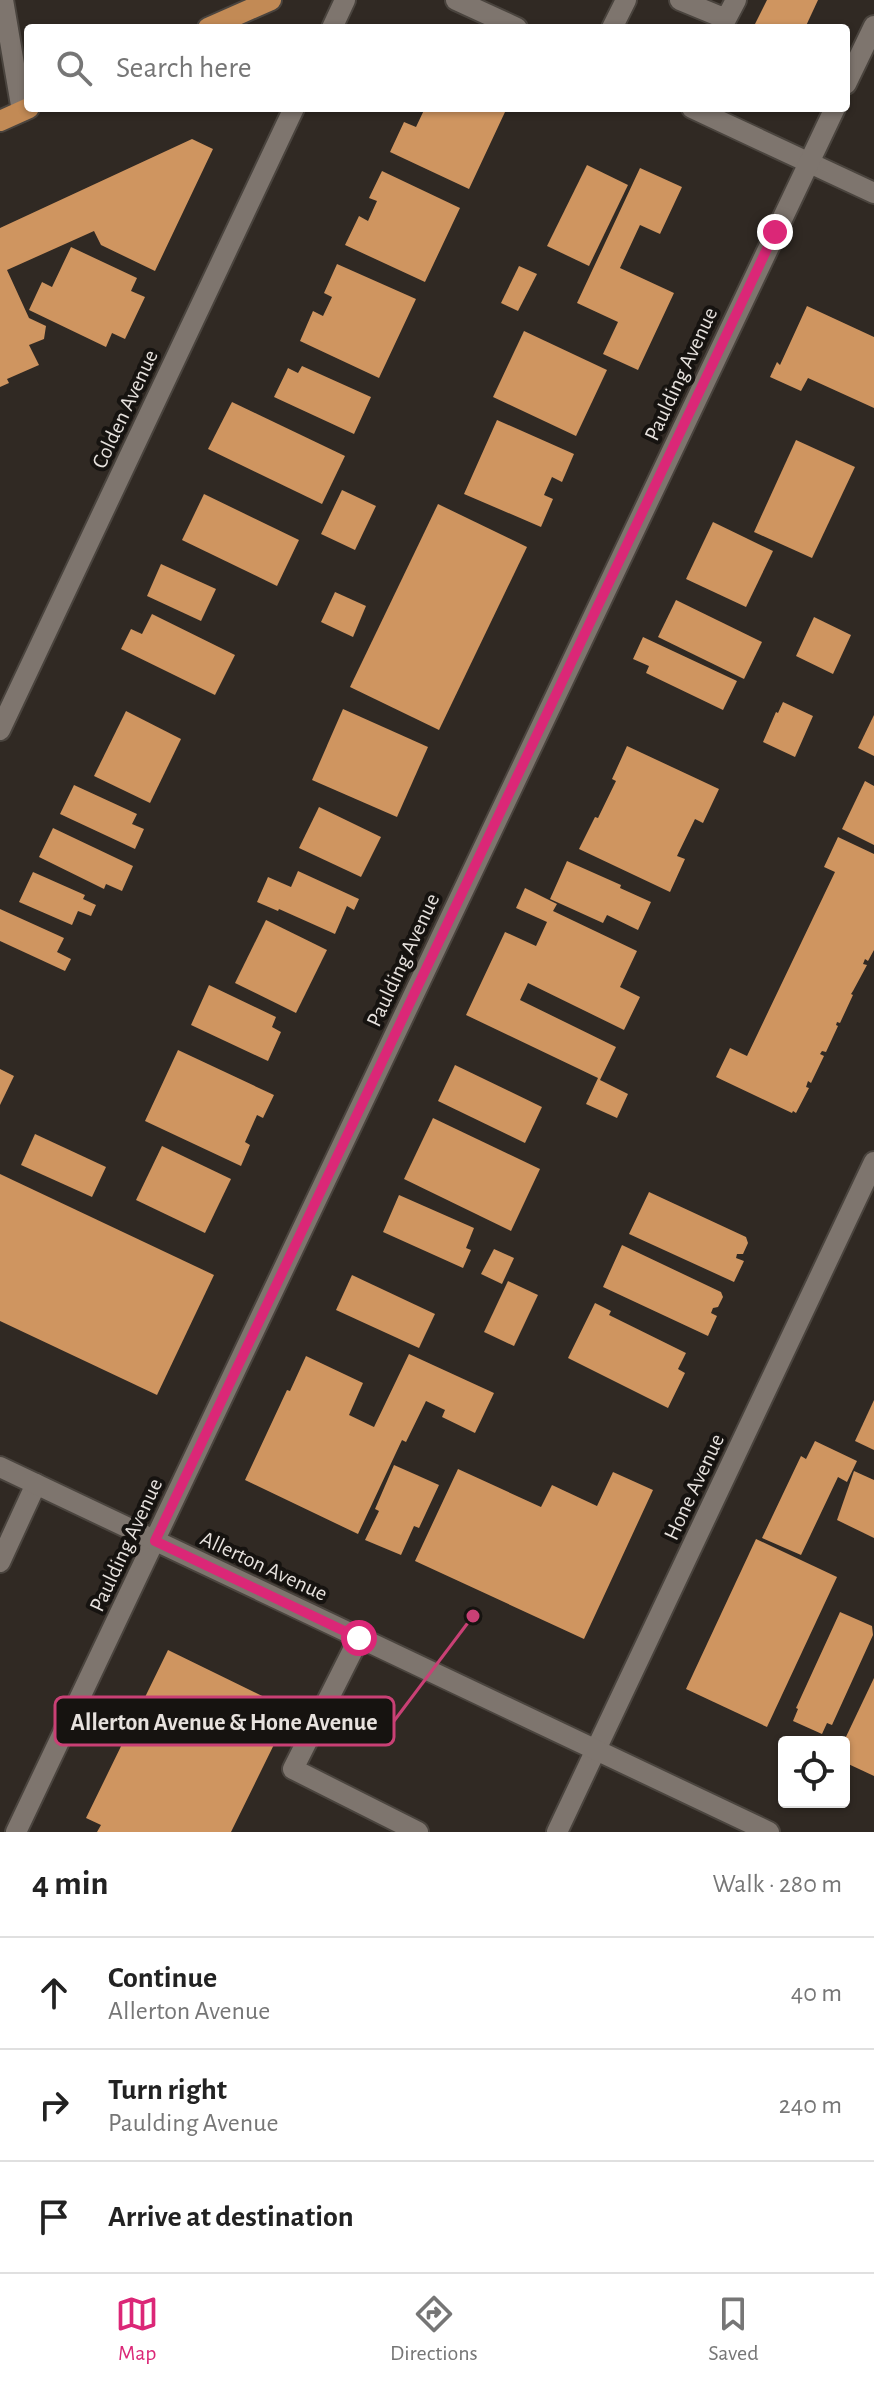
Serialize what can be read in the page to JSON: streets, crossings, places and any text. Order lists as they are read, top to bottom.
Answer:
{
  "streets": {
    "street": [
      "Paulding Avenue",
      "Colden Avenue",
      "Hone Avenue",
      "Allerton Avenue"
    ]
  },
  "crossings": [
    ["Paulding Avenue", "Allerton Avenue"],
    ["Hone Avenue", "Allerton Avenue"]
  ],
  "places": ["Allerton Avenue & Hone Avenue"],
  "page": {
    "search": "Search here",
    "heading": ["4 min", "Walk · 280 m"],
    "list": [
      ["Continue", "Allerton Avenue", "40 m"],
      ["Turn right", "Paulding Avenue", "240 m"],
      "Arrive at destination"
    ],
    "nav": ["Map", "Directions", "Saved"]
  }
}
